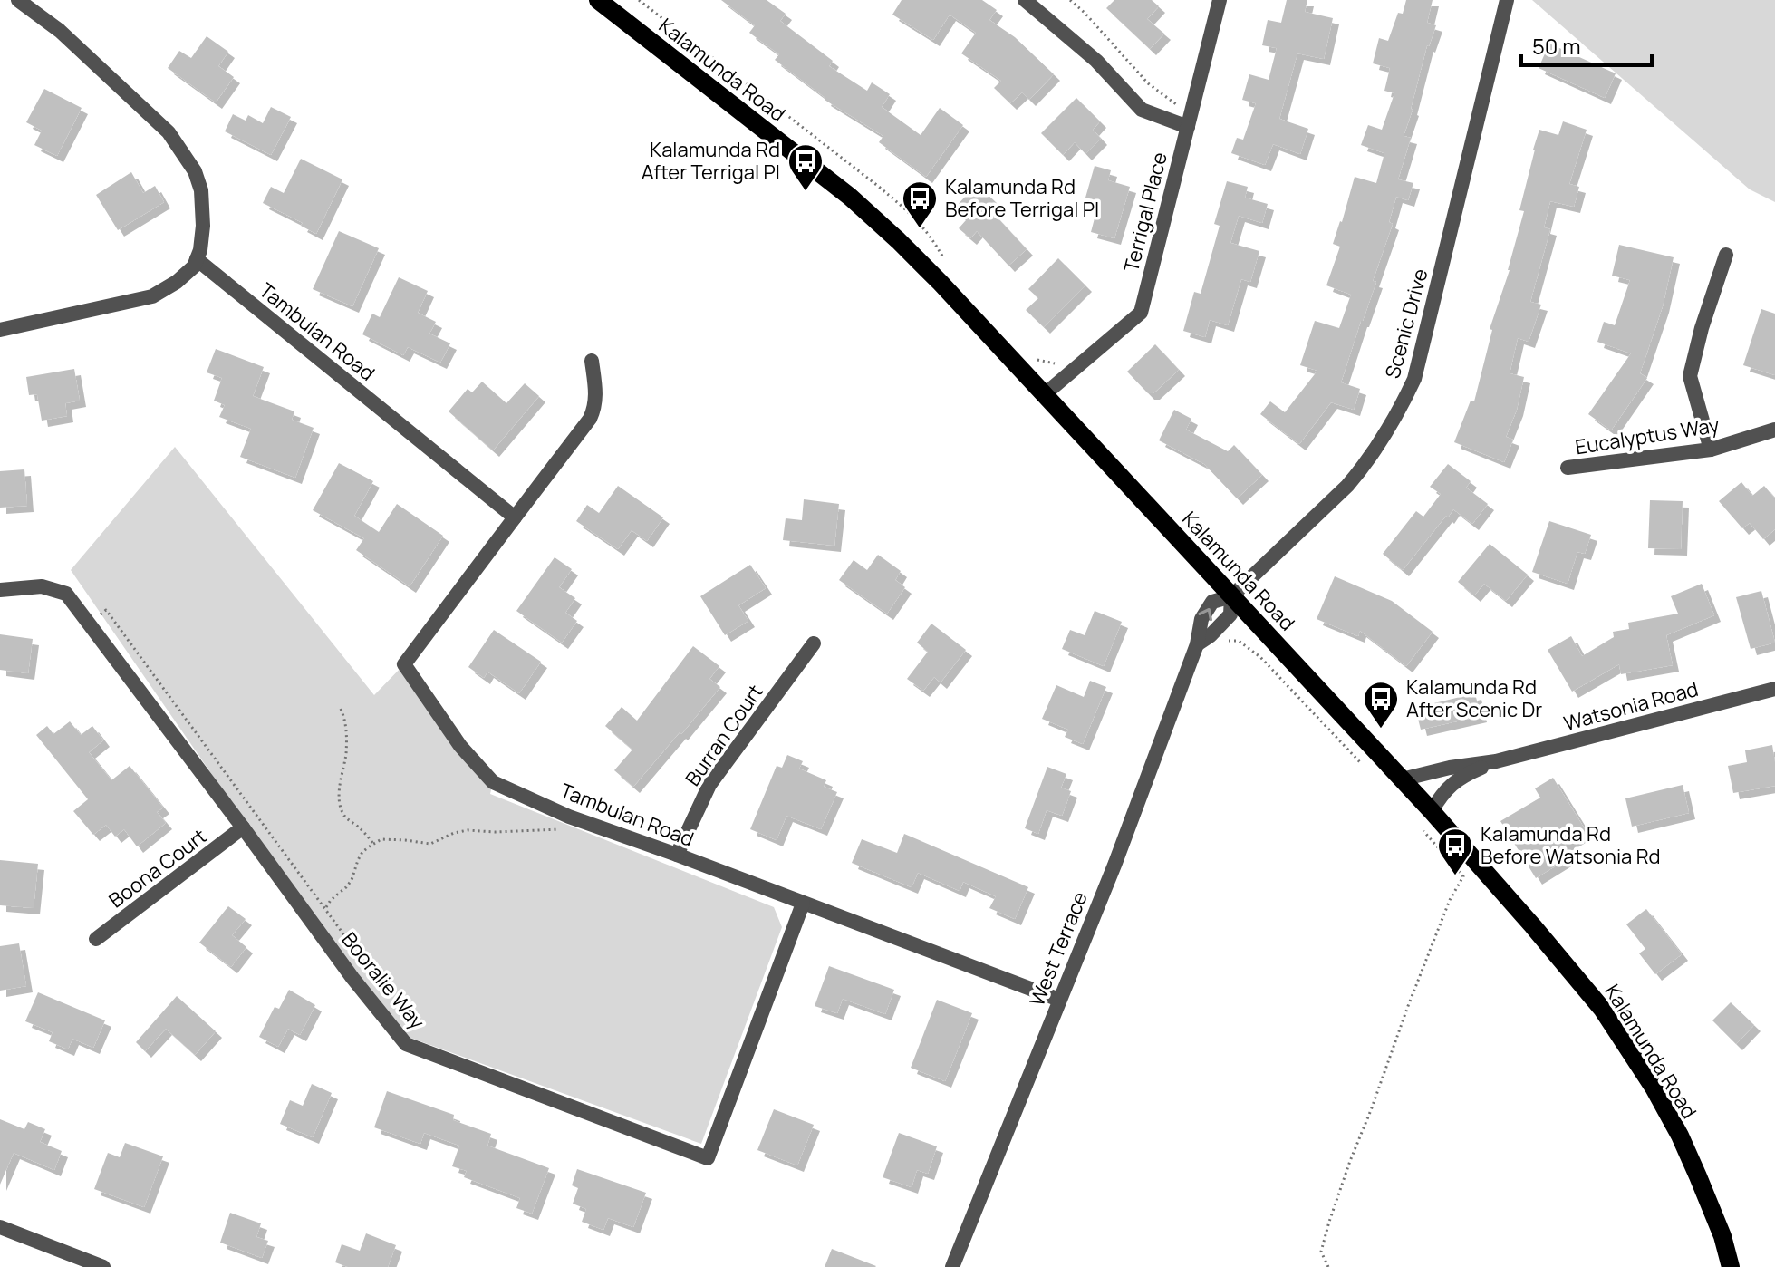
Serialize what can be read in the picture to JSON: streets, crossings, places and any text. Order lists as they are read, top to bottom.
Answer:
{
  "streets": {
    "main road": ["Kalamunda Road"],
    "street": [
      "Terrigal Place",
      "Scenic Drive",
      "Tambulan Road",
      "Eucalyptus Way",
      "Watsonia Road",
      "Burran Court",
      "Boona Court",
      "West Terrace",
      "Booralie Way"
    ]
  },
  "crossings": [
    ["Kalamunda Road", "Terrigal Place"],
    ["Kalamunda Road", "Scenic Drive"],
    ["Kalamunda Road", "Watsonia Road"],
    ["Kalamunda Road", "West Terrace"],
    ["Scenic Drive", "West Terrace"],
    ["Tambulan Road", "Burran Court"],
    ["Tambulan Road", "West Terrace"],
    ["Tambulan Road", "Booralie Way"],
    ["Boona Court", "Booralie Way"]
  ],
  "places": {
    "bus stop": [
      "Kalamunda Rd After Terrigal Pl",
      "Kalamunda Rd Before Terrigal Pl",
      "Kalamunda Rd After Scenic Dr",
      "Kalamunda Rd Before Watsonia Rd"
    ]
  },
  "scale_bar": "50 m"
}
